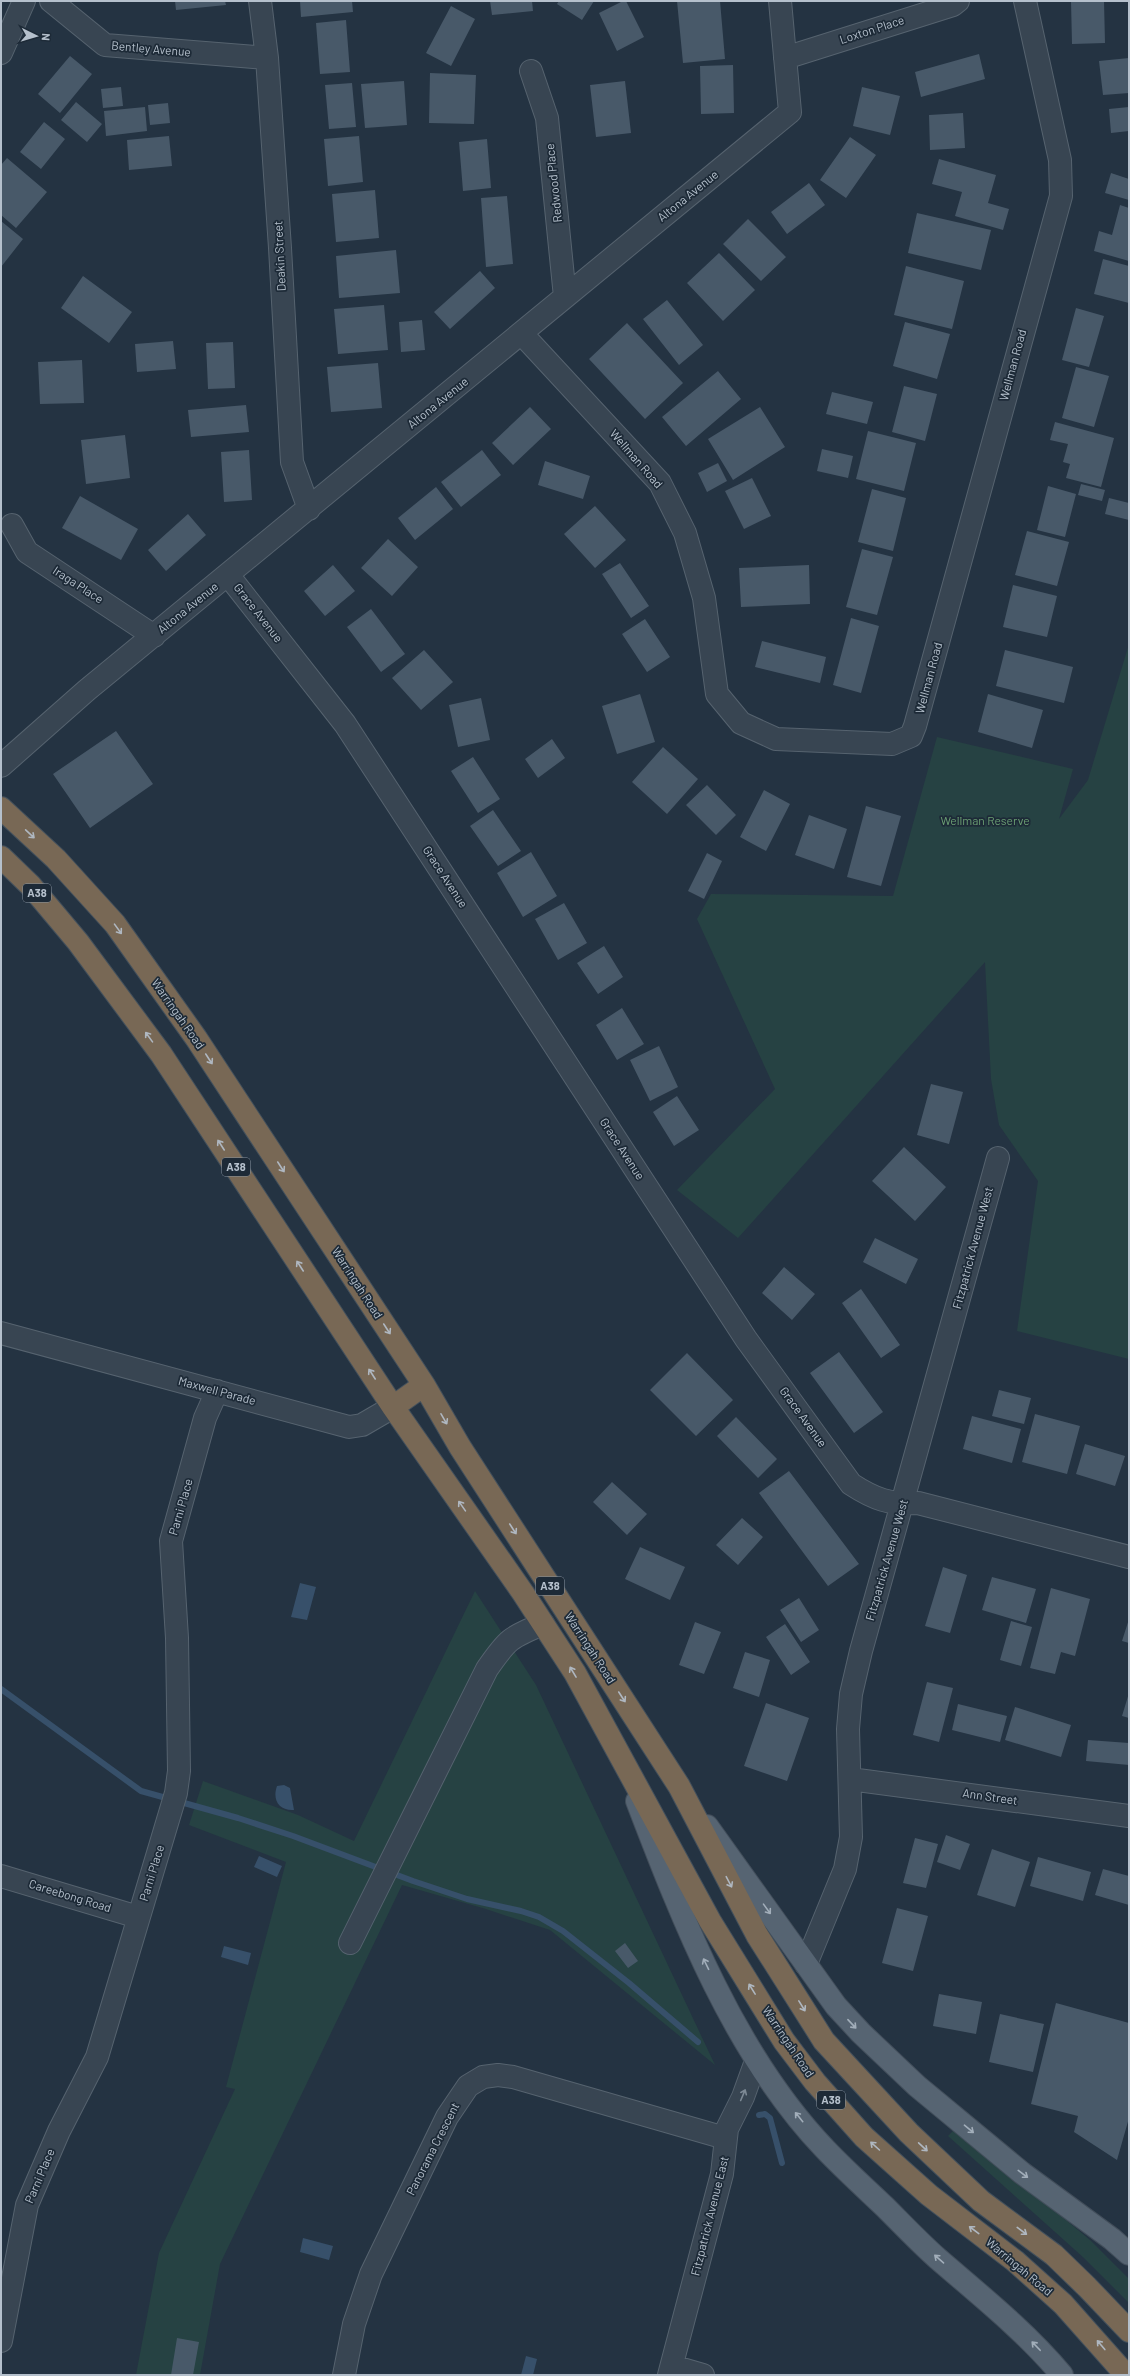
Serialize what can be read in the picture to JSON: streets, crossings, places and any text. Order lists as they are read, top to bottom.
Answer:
{
  "streets": {
    "highway": ["A38", "Warringah Road", "Maxwell Parade"],
    "street": [
      "Loxton Place",
      "Bentley Avenue",
      "Redwood Place",
      "Altona Avenue",
      "Deakin Street",
      "Wellman Road",
      "Iraga Place",
      "Grace Avenue",
      "Fitzpatrick Avenue West",
      "Parni Place",
      "Ann Street",
      "Careebong Road",
      "Panorama Crescent",
      "Fitzpatrick Avenue East"
    ]
  },
  "crossings": [
    ["Loxton Place", "Altona Avenue"],
    ["Bentley Avenue", "Deakin Street"],
    ["Redwood Place", "Altona Avenue"],
    ["Altona Avenue", "Deakin Street"],
    ["Altona Avenue", "Wellman Road"],
    ["Altona Avenue", "Iraga Place"],
    ["Altona Avenue", "Grace Avenue"],
    ["Grace Avenue", "Fitzpatrick Avenue West"],
    ["Warringah Road", "Fitzpatrick Avenue West"],
    ["Warringah Road", "Maxwell Parade"],
    ["Warringah Road", "Fitzpatrick Avenue East"],
    ["Fitzpatrick Avenue West", "Ann Street"],
    ["Maxwell Parade", "Parni Place"],
    ["Parni Place", "Careebong Road"],
    ["Panorama Crescent", "Fitzpatrick Avenue East"]
  ],
  "parks": ["Wellman Reserve"],
  "north": "right"
}
